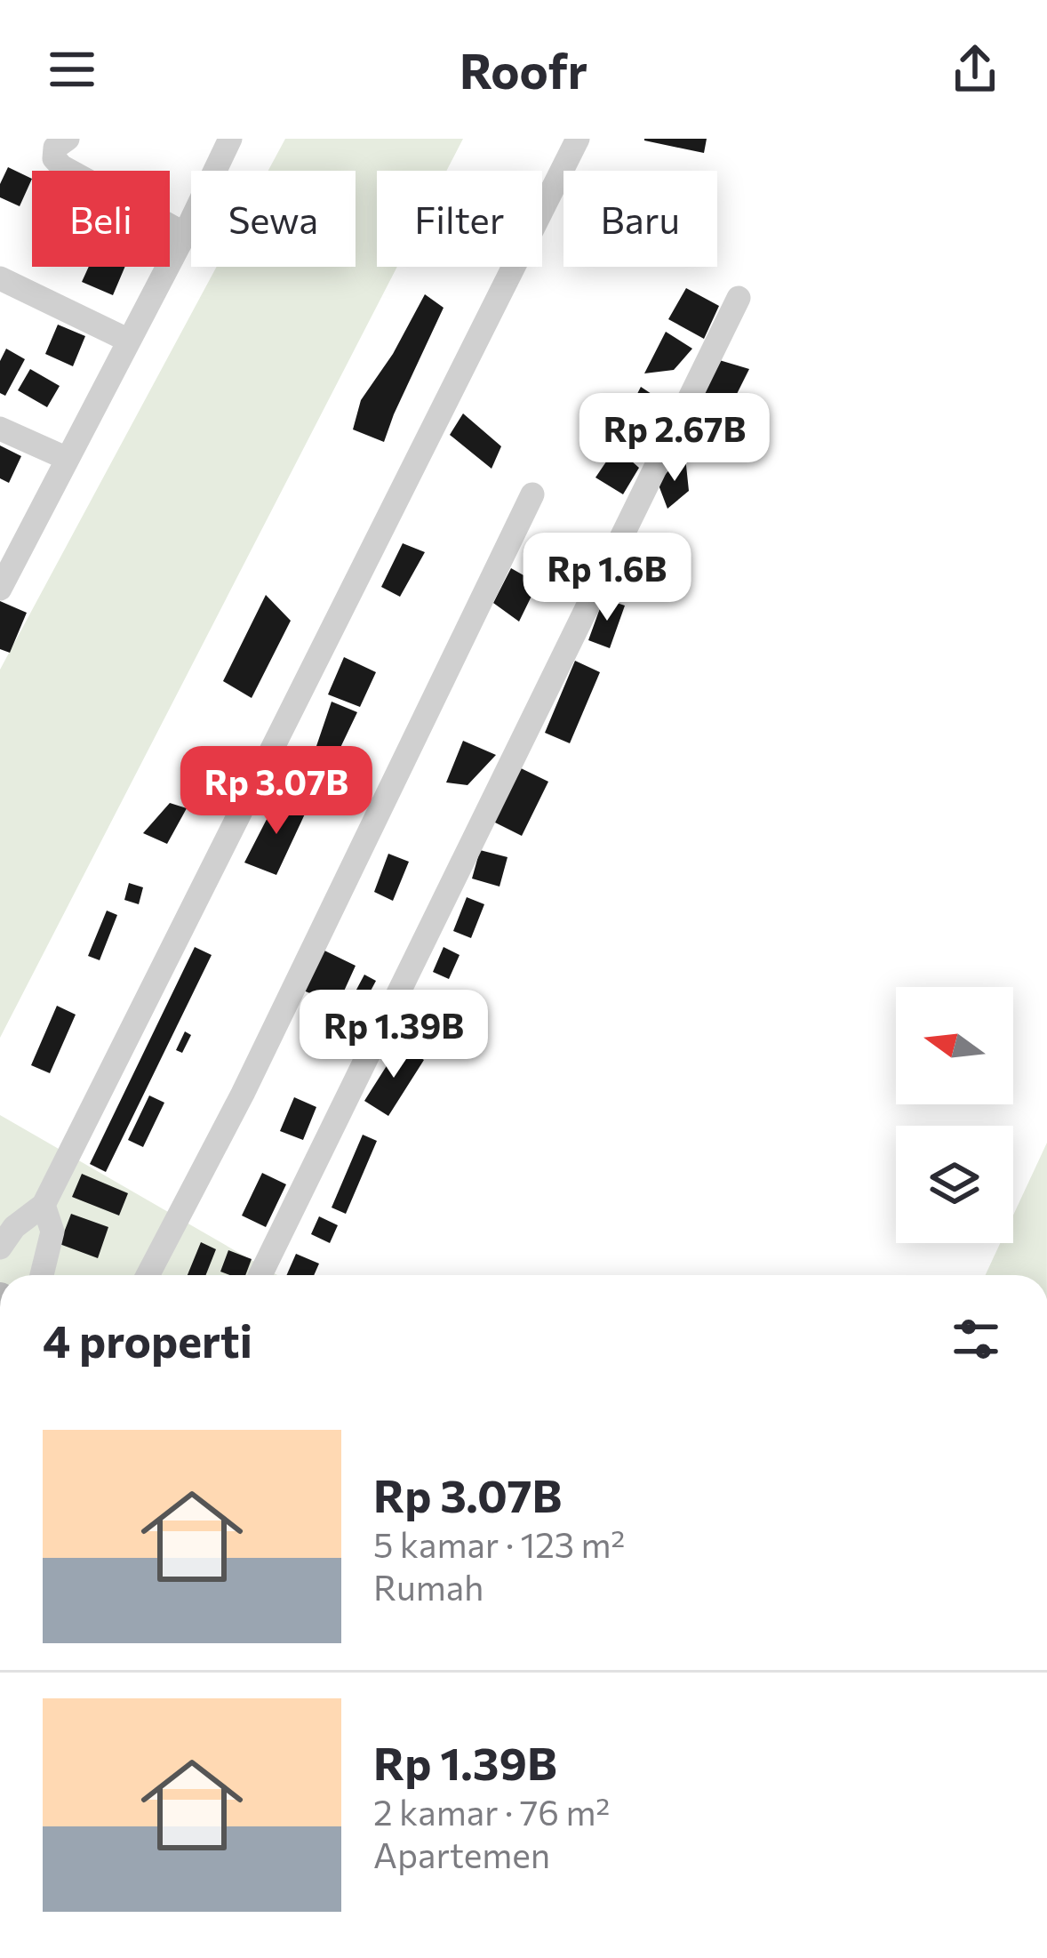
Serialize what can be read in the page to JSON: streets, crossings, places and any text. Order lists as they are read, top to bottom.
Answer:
{
  "north": "left",
  "page": {
    "header": "Roofr",
    "chip": [
      "Beli",
      "Sewa",
      "Filter",
      "Baru"
    ],
    "price": [
      "Rp 2.67B",
      "Rp 1.6B",
      "Rp 3.07B",
      "Rp 1.39B"
    ],
    "heading": "4 properti",
    "list": [
      {
        "name": "Rp 3.07B",
        "note": "5 kamar · 123 m² · Rumah"
      },
      {
        "name": "Rp 1.39B",
        "note": "2 kamar · 76 m² · Apartemen"
      }
    ]
  }
}
